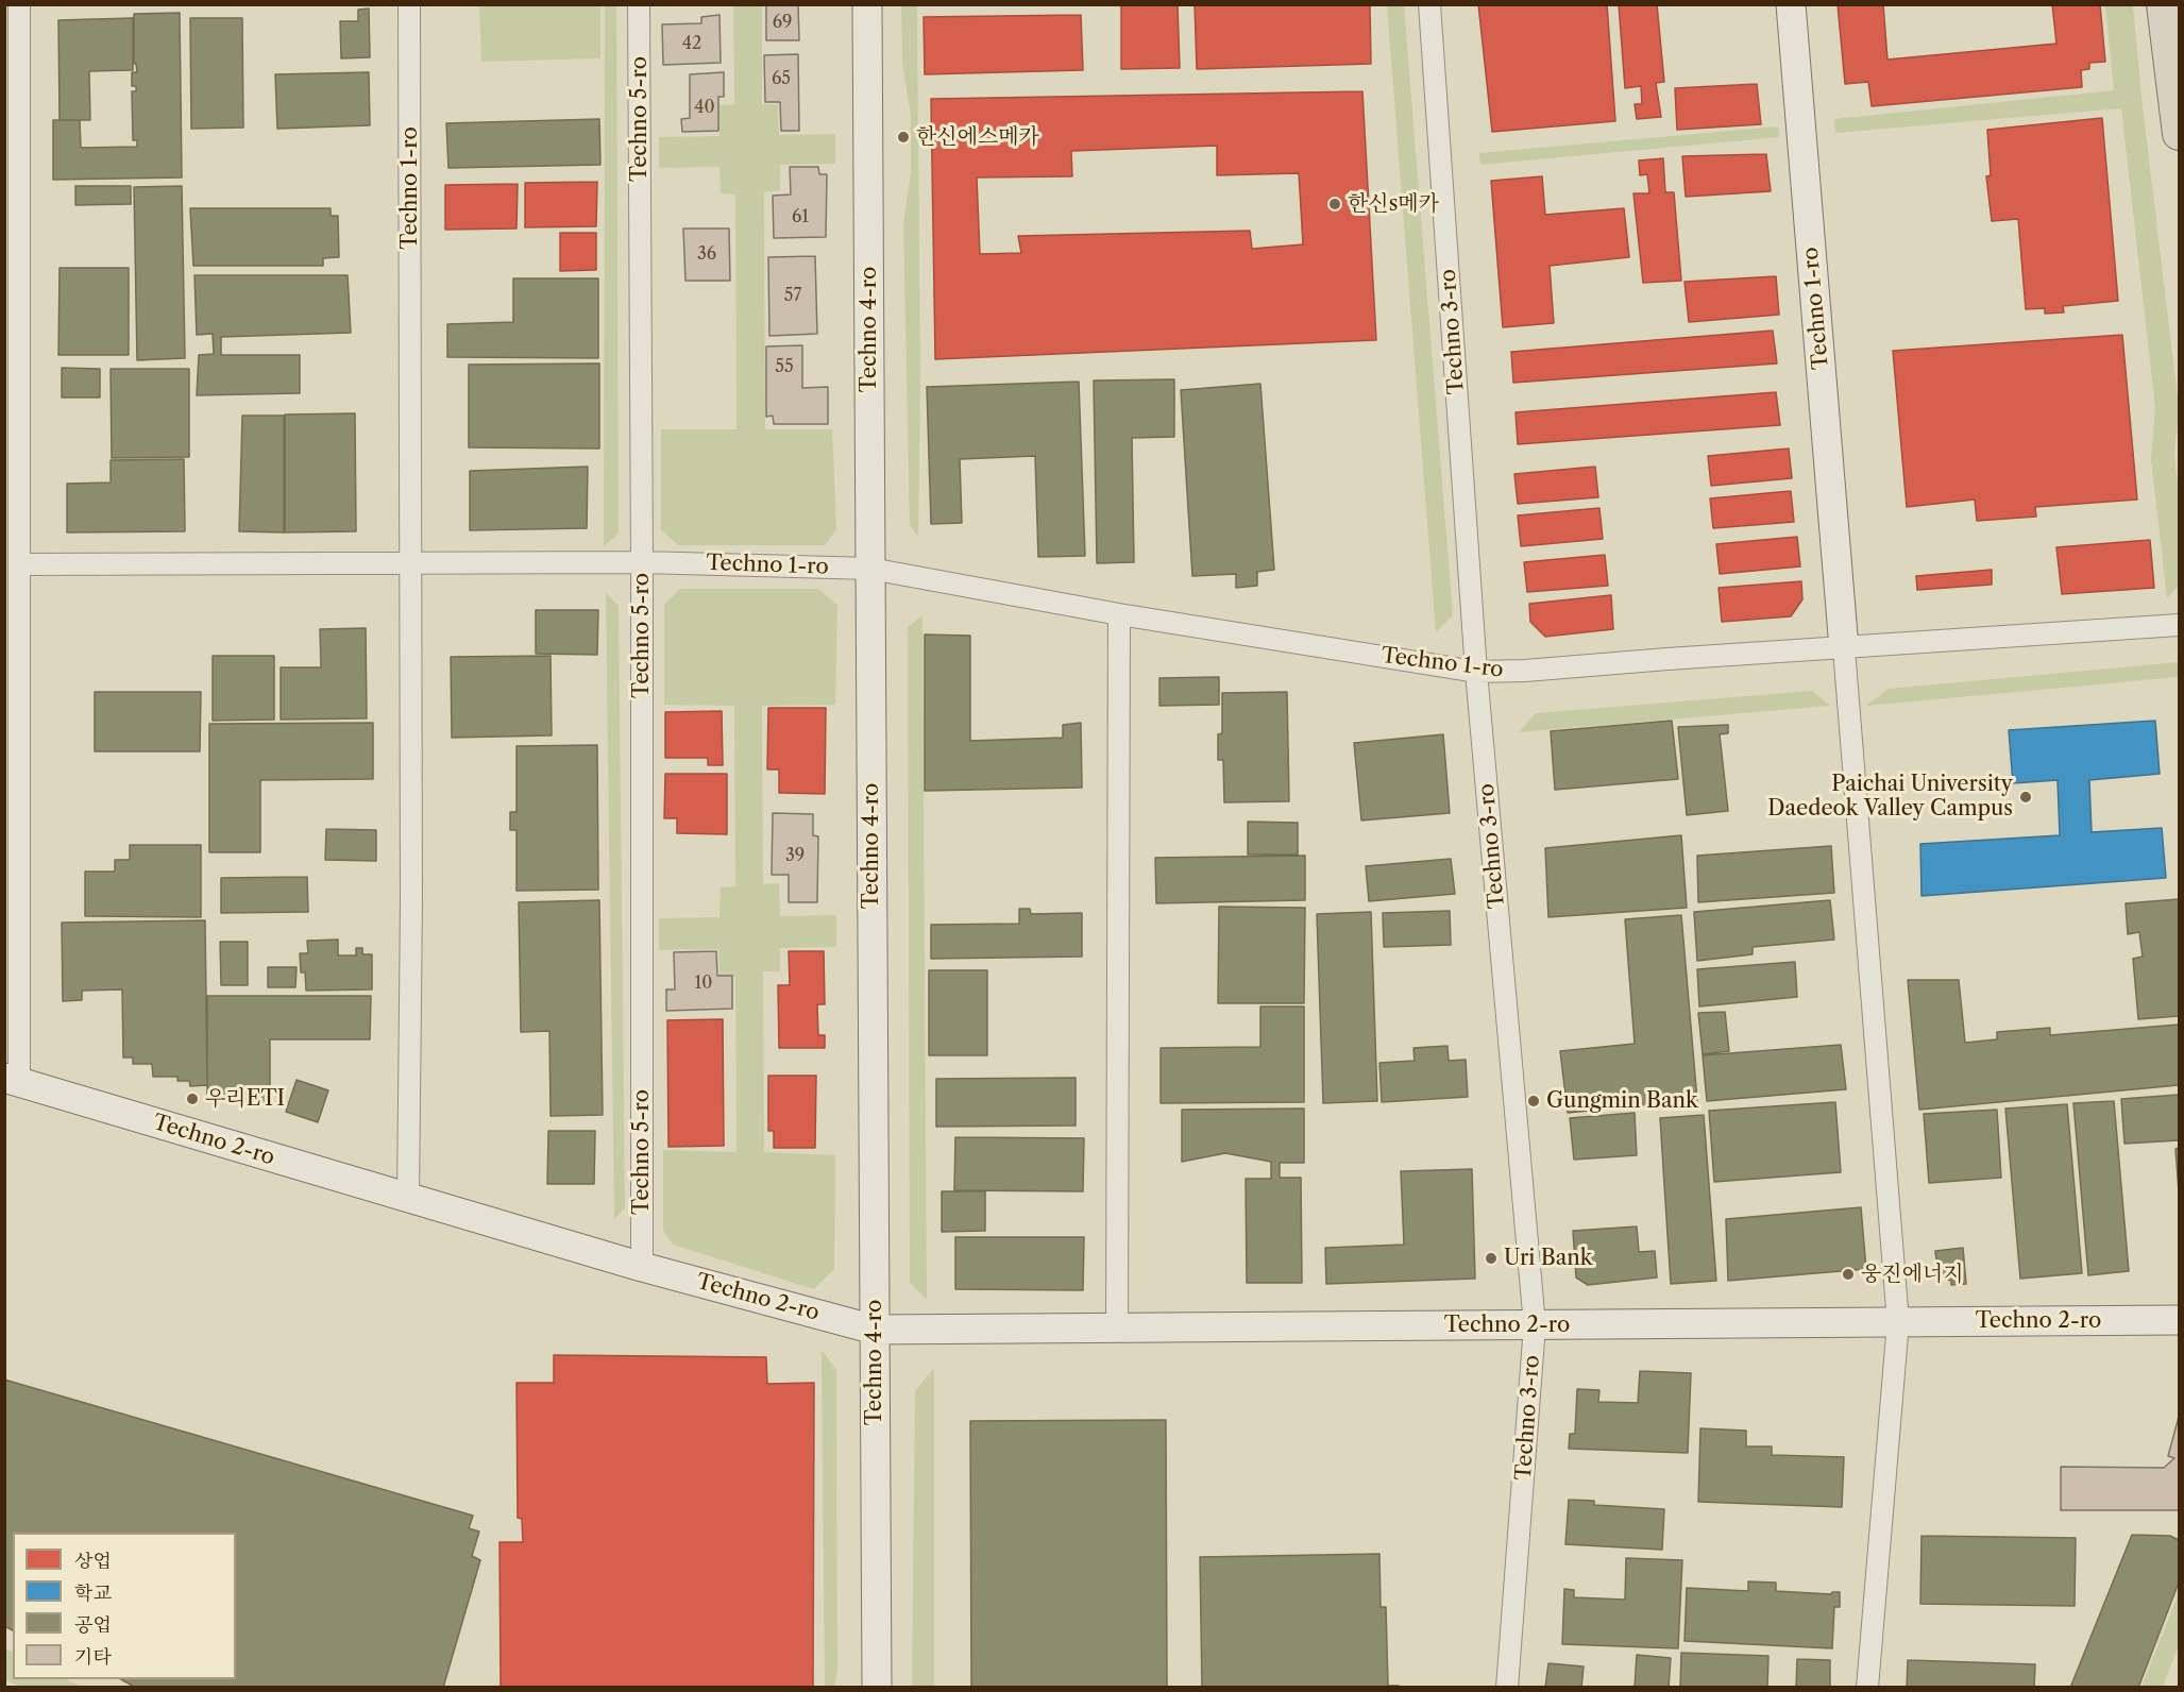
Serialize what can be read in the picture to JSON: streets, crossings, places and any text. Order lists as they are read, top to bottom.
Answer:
{
  "streets": {
    "main road": ["Techno 1-ro", "Techno 4-ro", "Techno 2-ro"],
    "street": ["Techno 5-ro", "Techno 3-ro"]
  },
  "crossings": [
    ["Techno 5-ro", "Techno 1-ro"],
    ["Techno 5-ro", "Techno 2-ro"],
    ["Techno 1-ro", "Techno 4-ro"],
    ["Techno 1-ro", "Techno 3-ro"],
    ["Techno 1-ro", "Techno 2-ro"],
    ["Techno 4-ro", "Techno 2-ro"],
    ["Techno 3-ro", "Techno 2-ro"]
  ],
  "places": [
    "한신에스메카",
    "한신s메카",
    "Paichai University Daedeok Valley Campus",
    "우리ETI",
    "Gungmin Bank",
    "Uri Bank",
    "웅진에너지"
  ],
  "house_numbers": [
    "69",
    "42",
    "65",
    "40",
    "61",
    "36",
    "57",
    "55",
    "39",
    "10"
  ],
  "legend": [
    "상업",
    "학교",
    "공업",
    "기타"
  ]
}
